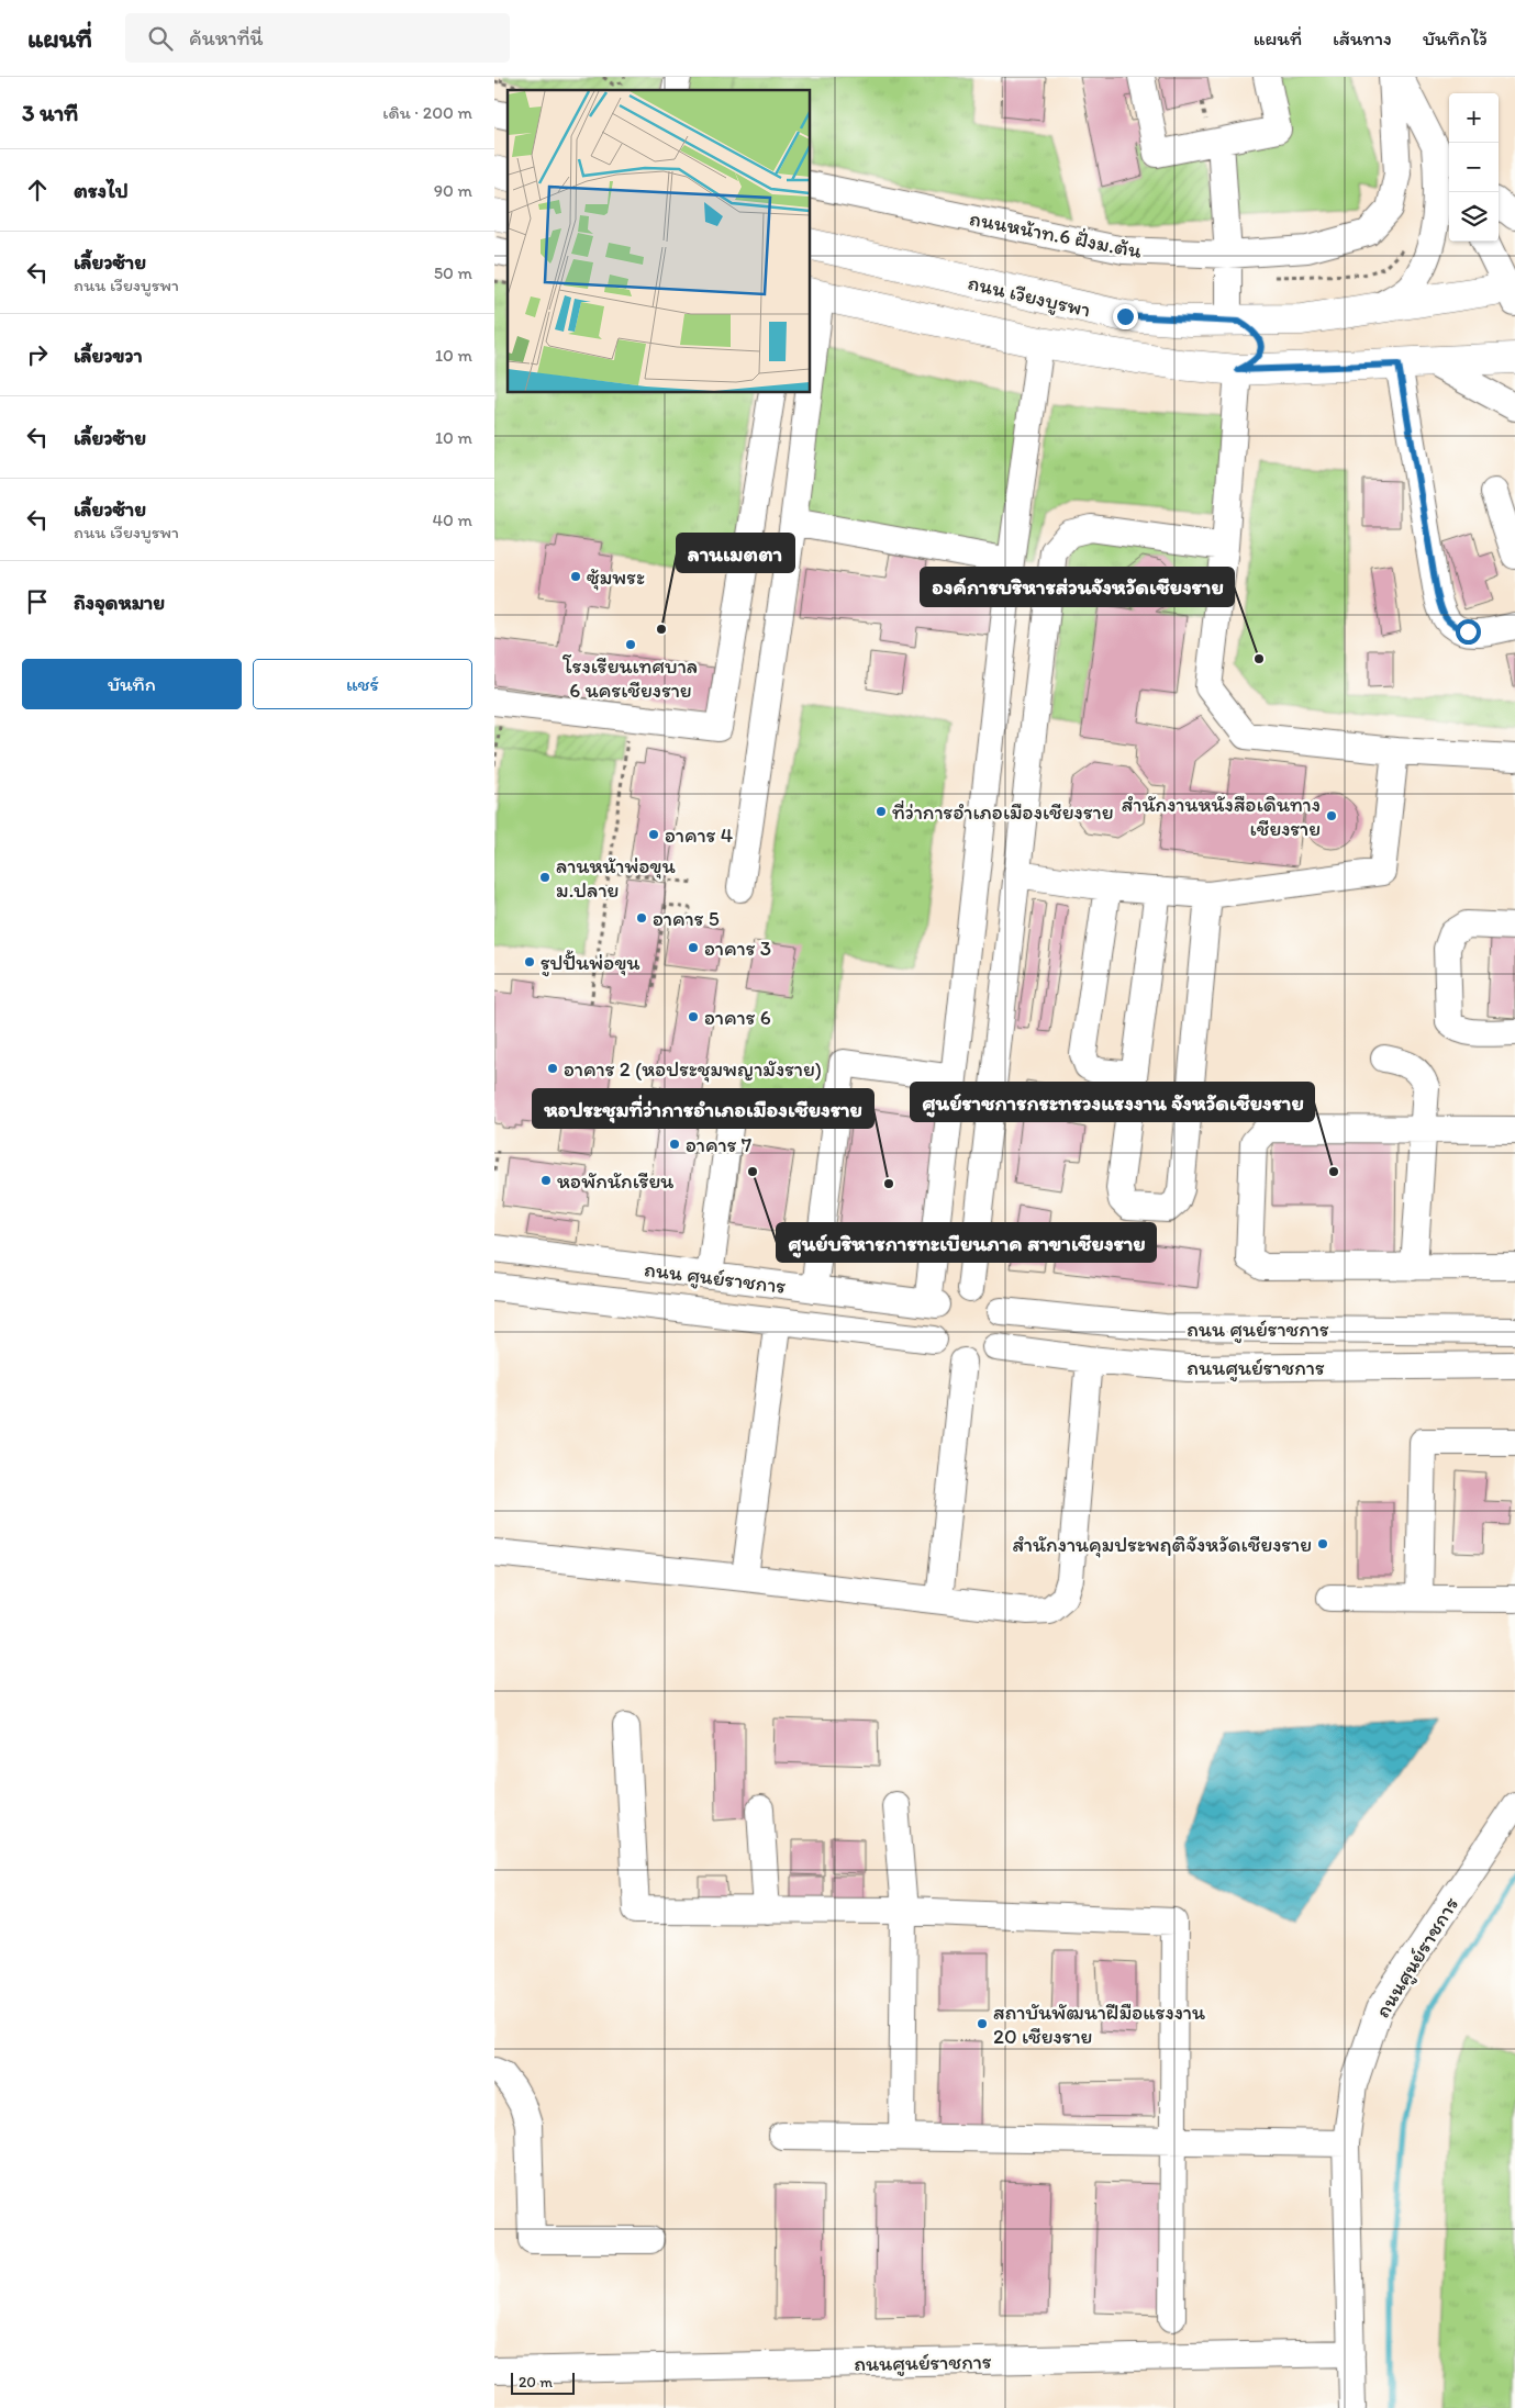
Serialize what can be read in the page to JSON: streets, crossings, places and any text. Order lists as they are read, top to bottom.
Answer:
{
  "streets": {
    "main road": ["ถนน เวียงบูรพา"],
    "street": ["ถนนหน้าท.6 ฝั่งม.ต้น", "ถนน ศูนย์ราชการ", "ถนนศูนย์ราชการ"]
  },
  "crossings": [
    ["ถนน ศูนย์ราชการ", "ถนนศูนย์ราชการ"]
  ],
  "places": [
    "ซุ้มพระ",
    "ลานเมตตา",
    "โรงเรียนเทศบาล 6 นครเชียงราย",
    "องค์การบริหารส่วนจังหวัดเชียงราย",
    "ที่ว่าการอำเภอเมืองเชียงราย",
    "สำนักงานหนังสือเดินทาง เชียงราย",
    "อาคาร 4",
    "ลานหน้าพ่อขุน ม.ปลาย",
    "อาคาร 5",
    "อาคาร 3",
    "รูปปั้นพ่อขุน",
    "อาคาร 6",
    "อาคาร 2 (หอประชุมพญามังราย)",
    "อาคาร 7",
    "ศูนย์บริหารการทะเบียนภาค สาขาเชียงราย",
    "ศูนย์ราชการกระทรวงแรงงาน จังหวัดเชียงราย",
    "หอพักนักเรียน",
    "หอประชุมที่ว่าการอำเภอเมืองเชียงราย",
    "สำนักงานคุมประพฤติจังหวัดเชียงราย",
    "สถาบันพัฒนาฝีมือแรงงาน 20 เชียงราย"
  ],
  "scale_bar": "20 m",
  "page": {
    "header": "แผนที่",
    "search": "ค้นหาที่นี่",
    "nav": ["แผนที่", "เส้นทาง", "บันทึกไว้"],
    "heading": ["3 นาที", "เดิน · 200 m"],
    "map_buttons": ["+", "−"],
    "list": [
      ["ตรงไป", "90 m"],
      ["เลี้ยวซ้าย", "ถนน เวียงบูรพา", "50 m"],
      ["เลี้ยวขวา", "10 m"],
      ["เลี้ยวซ้าย", "10 m"],
      ["เลี้ยวซ้าย", "ถนน เวียงบูรพา", "40 m"],
      "ถึงจุดหมาย"
    ],
    "buttons": ["บันทึก", "แชร์"],
    "scale": "20 m"
  }
}
